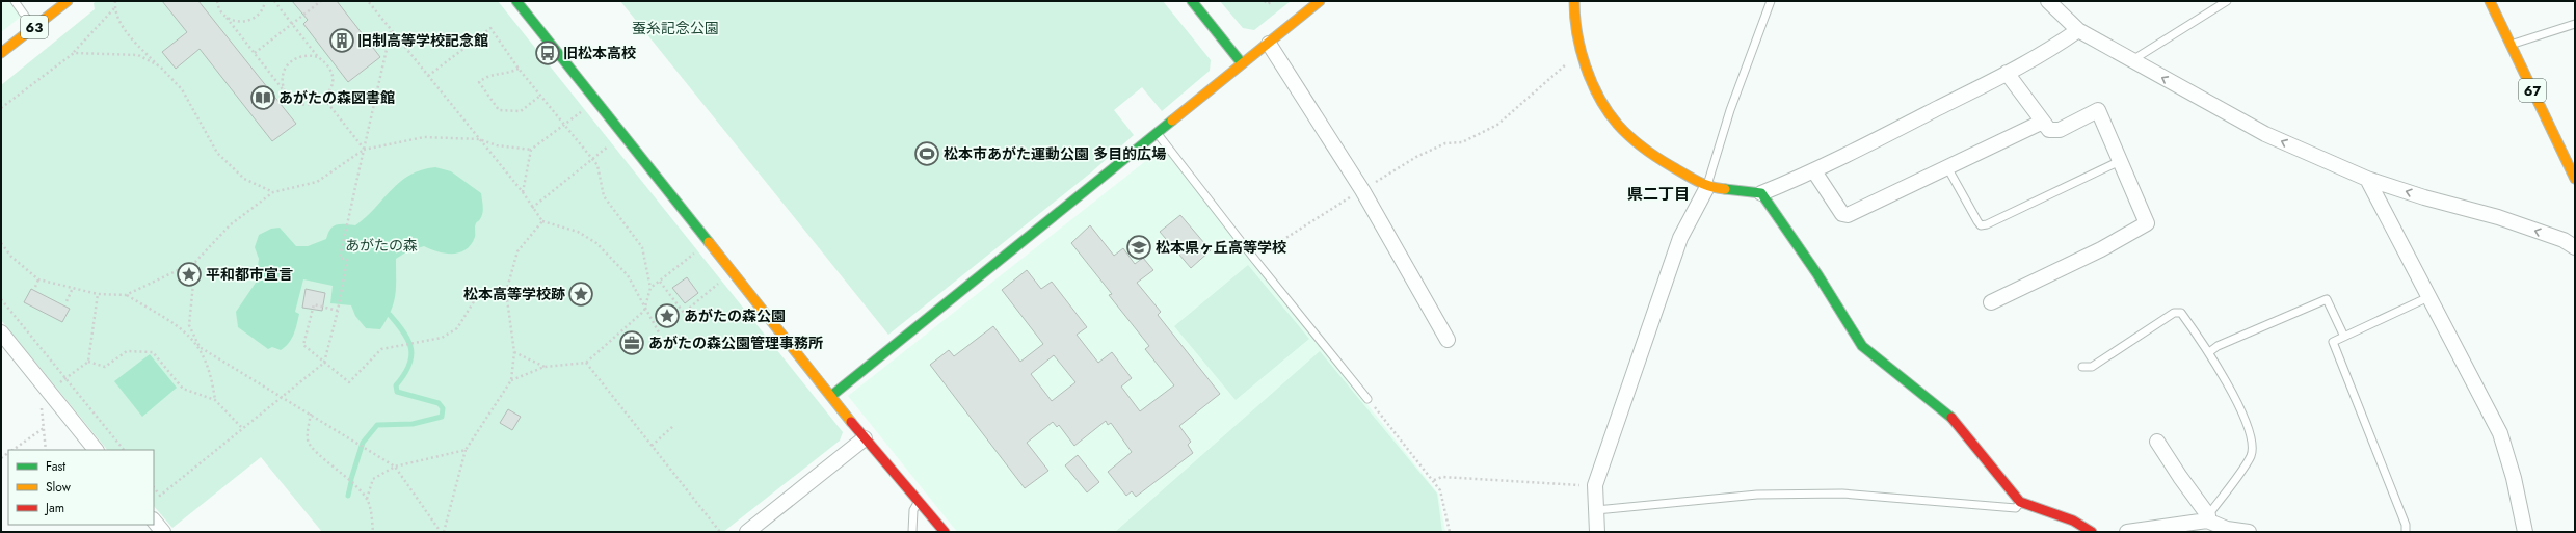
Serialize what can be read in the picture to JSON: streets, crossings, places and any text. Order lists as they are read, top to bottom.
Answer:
{
  "streets": {
    "street": ["63", "67"]
  },
  "districts": ["県二丁目"],
  "parks": ["蚕糸記念公園", "あがたの森"],
  "places": {
    "building": ["旧制高等学校記念館"],
    "bus stop": ["旧松本高校"],
    "library": ["あがたの森図書館"],
    "sports": ["松本市あがた運動公園 多目的広場"],
    "school or university": ["松本県ヶ丘高等学校"],
    "place": ["平和都市宣言", "松本高等学校跡", "あがたの森公園"],
    "office": ["あがたの森公園管理事務所"]
  },
  "legend": ["Fast", "Slow", "Jam"]
}
